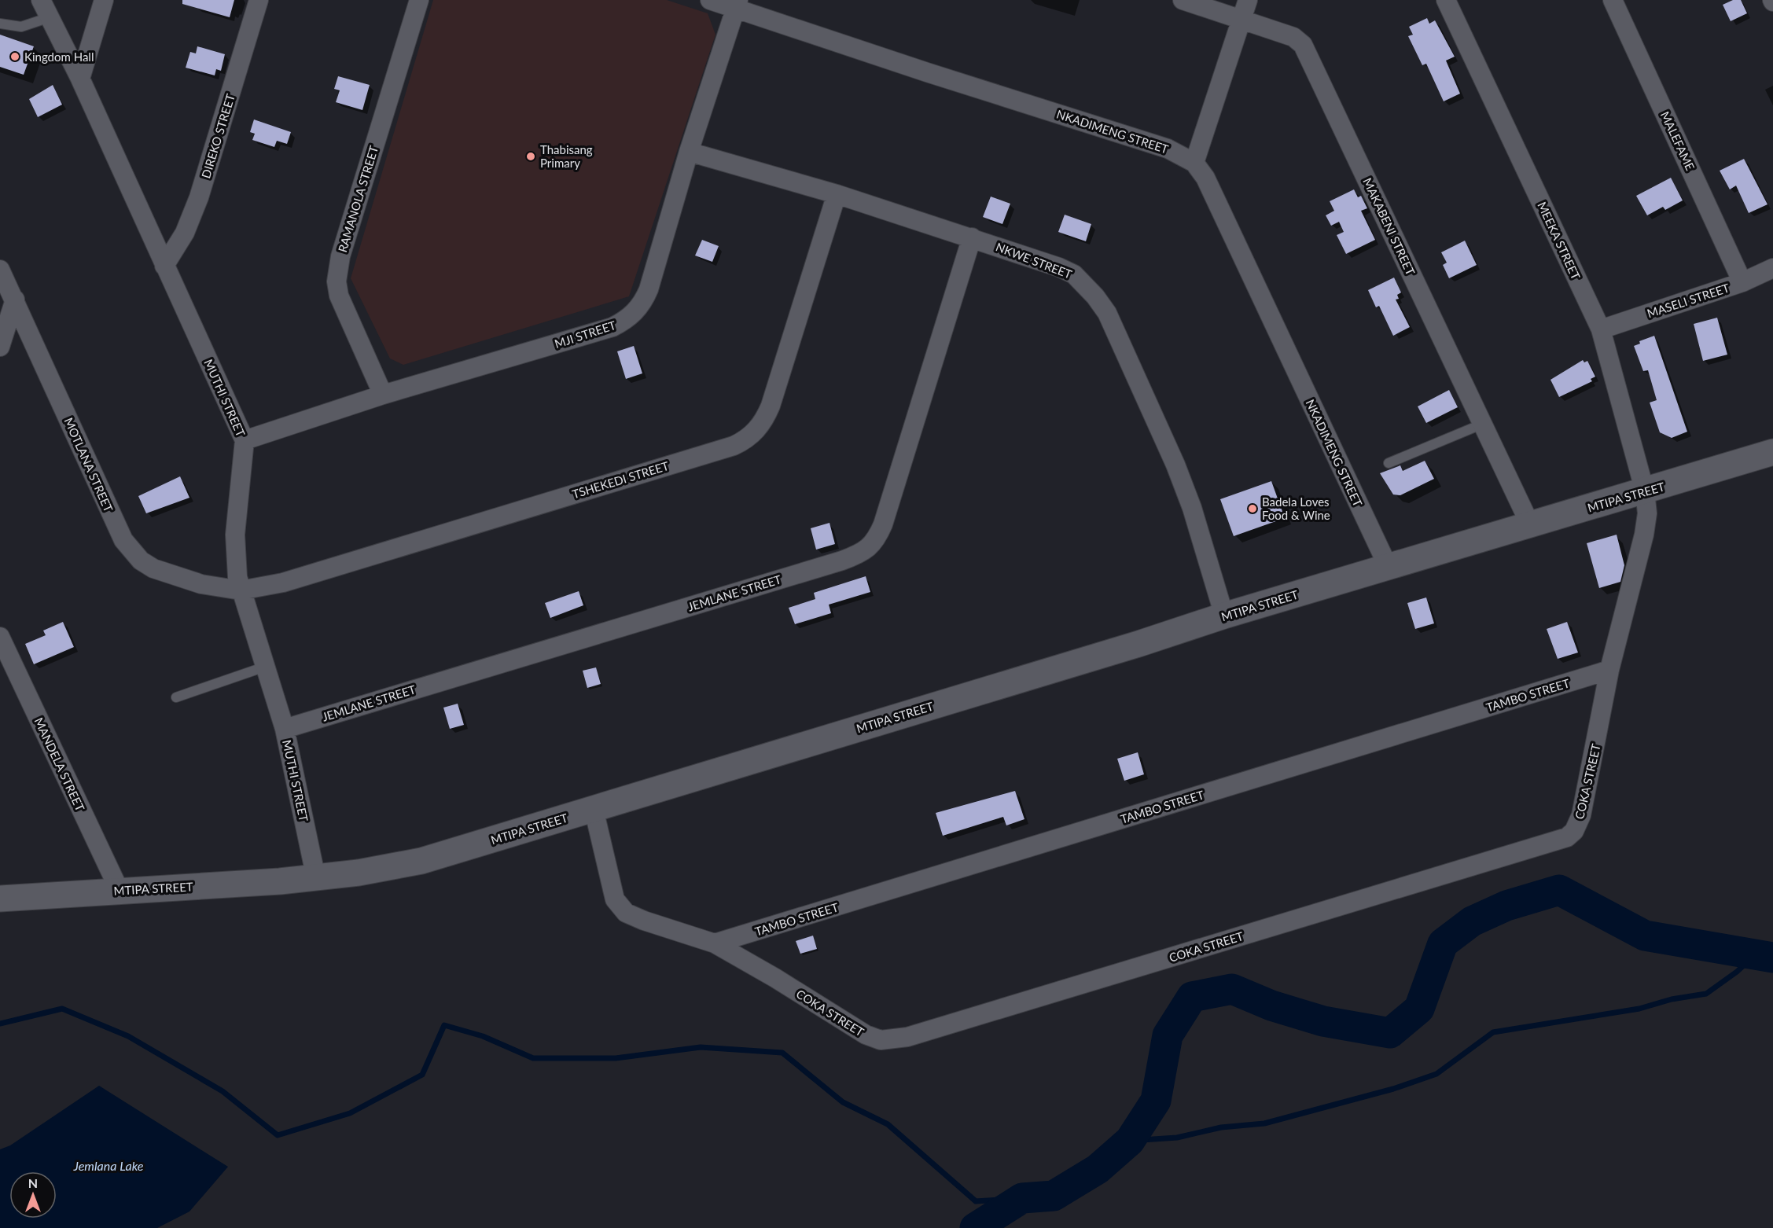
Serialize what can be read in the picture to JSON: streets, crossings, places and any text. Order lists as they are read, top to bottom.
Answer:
{
  "streets": {
    "street": [
      "NKADIMENG STREET",
      "DIREKO STREET",
      "MALEFAME",
      "RAMANOLA STREET",
      "MAKABENI STREET",
      "MEEKA STREET",
      "NKWE STREET",
      "MASELI STREET",
      "MJI STREET",
      "MUTHI STREET",
      "MOTLANA STREET",
      "TSHEKEDI STREET",
      "MTIPA STREET",
      "JEMLANE STREET",
      "TAMBO STREET",
      "MANDELA STREET",
      "COKA STREET"
    ]
  },
  "crossings": [
    ["NKADIMENG STREET", "MJI STREET"],
    ["NKADIMENG STREET", "MTIPA STREET"],
    ["DIREKO STREET", "MUTHI STREET"],
    ["MALEFAME", "MASELI STREET"],
    ["RAMANOLA STREET", "MJI STREET"],
    ["MAKABENI STREET", "MTIPA STREET"],
    ["MEEKA STREET", "MASELI STREET"],
    ["MEEKA STREET", "MTIPA STREET"],
    ["MEEKA STREET", "COKA STREET"],
    ["NKWE STREET", "MJI STREET"],
    ["NKWE STREET", "TSHEKEDI STREET"],
    ["NKWE STREET", "MTIPA STREET"],
    ["NKWE STREET", "JEMLANE STREET"],
    ["MJI STREET", "MUTHI STREET"],
    ["MUTHI STREET", "MOTLANA STREET"],
    ["MUTHI STREET", "TSHEKEDI STREET"],
    ["MUTHI STREET", "MTIPA STREET"],
    ["MUTHI STREET", "JEMLANE STREET"],
    ["MOTLANA STREET", "TSHEKEDI STREET"],
    ["MTIPA STREET", "MANDELA STREET"],
    ["MTIPA STREET", "COKA STREET"],
    ["TAMBO STREET", "COKA STREET"]
  ],
  "water": ["Jemlana Lake"],
  "places": ["Kingdom Hall", "Thabisang Primary", "Badela Loves Food & Wine"],
  "north": "top"
}
